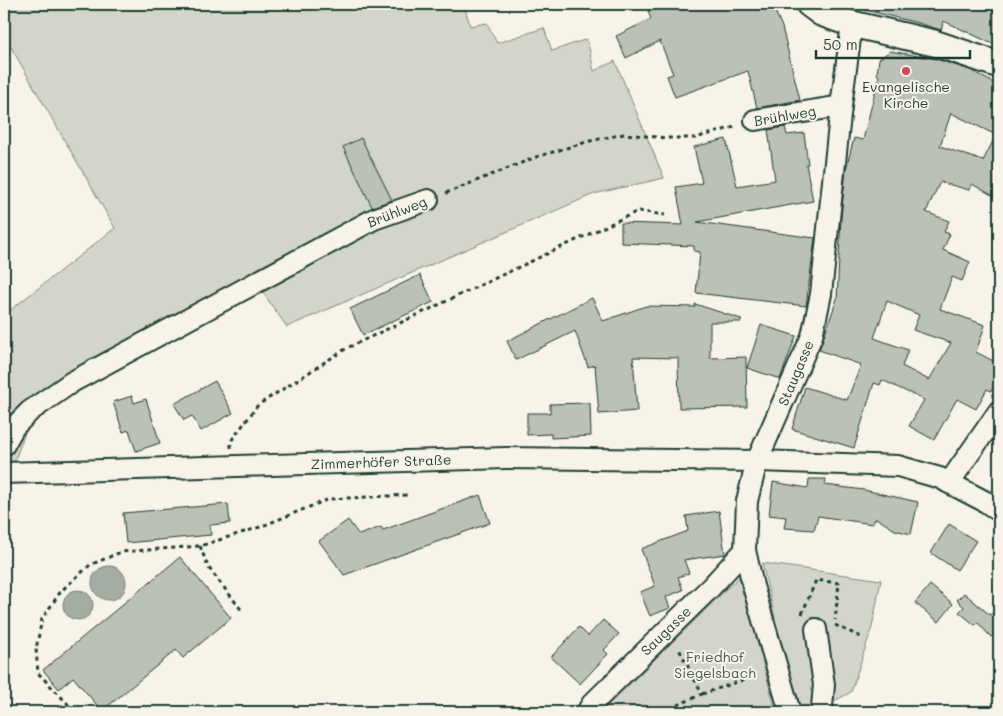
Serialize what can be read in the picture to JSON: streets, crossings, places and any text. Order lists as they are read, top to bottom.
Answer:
{
  "streets": {
    "street": [
      "Brühlweg",
      "Staugasse",
      "Zimmerhöfer Straße",
      "Saugasse"
    ]
  },
  "crossings": [
    ["Brühlweg", "Staugasse"],
    ["Staugasse", "Zimmerhöfer Straße"],
    ["Staugasse", "Saugasse"]
  ],
  "parks": ["Friedhof Siegelsbach"],
  "places": ["Evangelische Kirche"],
  "scale_bar": "50 m"
}
